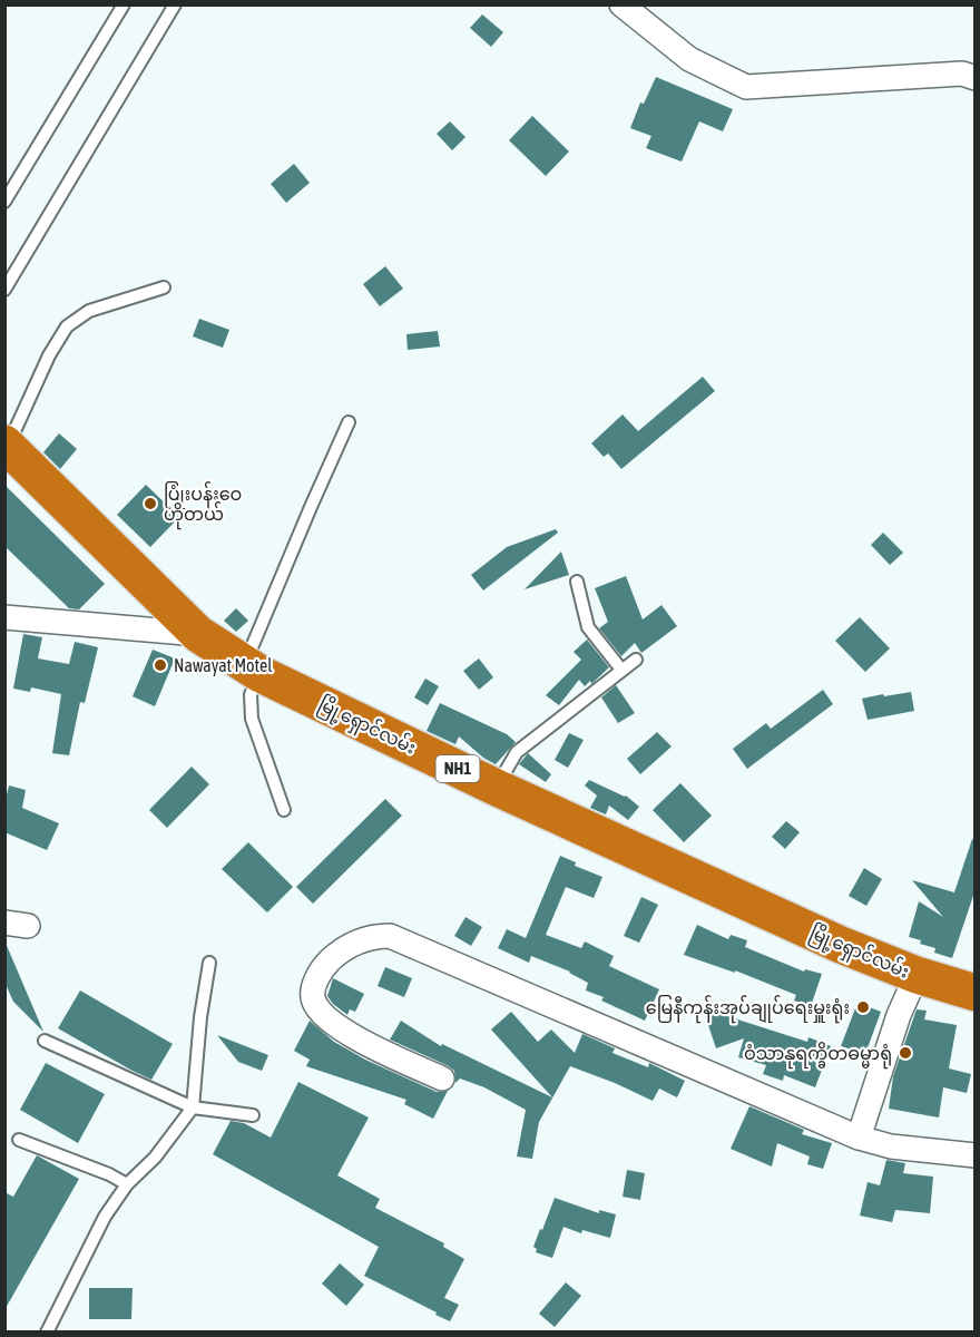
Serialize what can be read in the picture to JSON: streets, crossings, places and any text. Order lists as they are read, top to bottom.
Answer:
{
  "streets": {
    "highway": ["မြို့ရှောင်လမ်း", "NH1"]
  },
  "places": [
    "ပြုံးပန်းဝေ ဟိုတယ်",
    "Nawayat Motel",
    "မြေနီကုန်းအုပ်ချုပ်ရေးမှူးရုံး",
    "ဝံသာနုရက္ခိတဓမ္မာရုံ"
  ]
}
